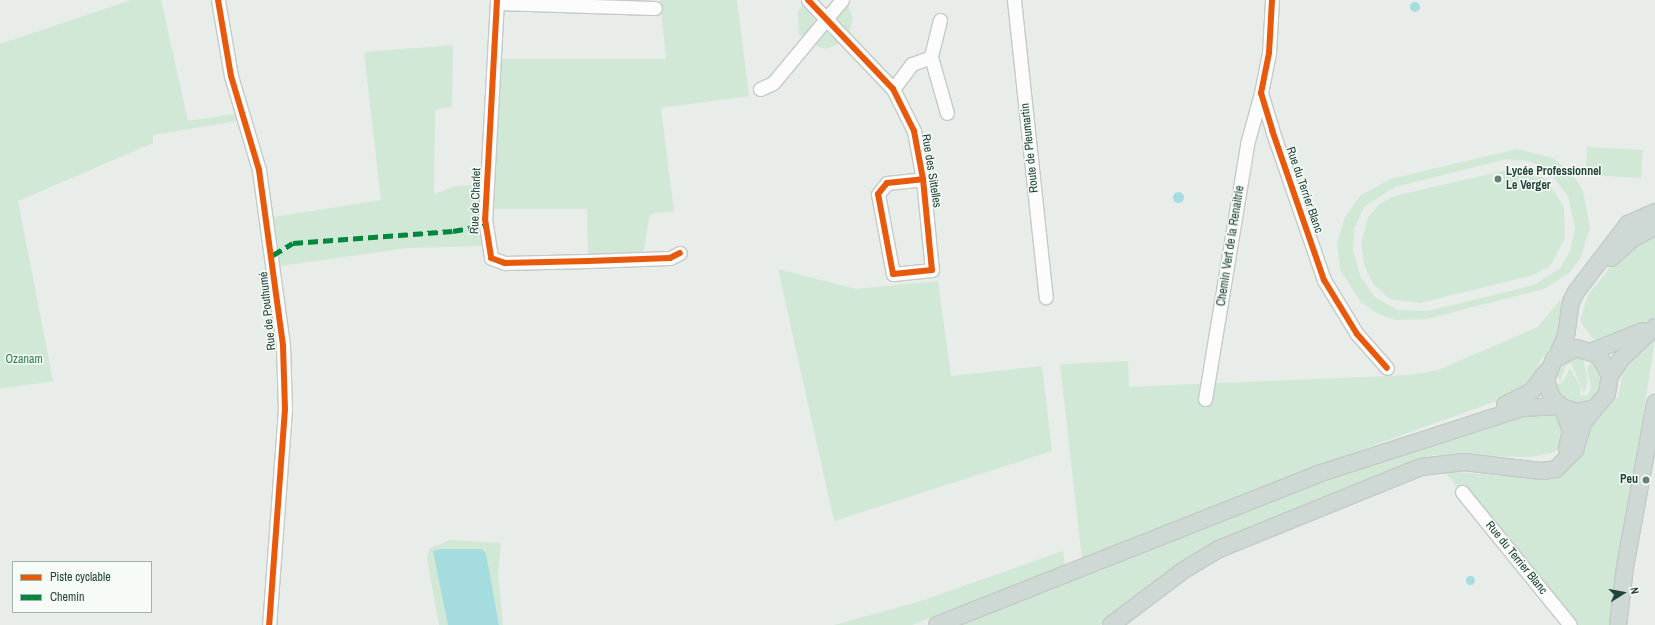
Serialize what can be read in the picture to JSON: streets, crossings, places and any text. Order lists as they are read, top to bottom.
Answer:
{
  "streets": {
    "street": [
      "Route de Pleumartin",
      "Rue des Sittelles",
      "Rue du Terrier Blanc",
      "Rue de Charlet",
      "Chemin Vert de la Renaitrie",
      "Rue de Pouthumé"
    ]
  },
  "crossings": [
    ["Rue du Terrier Blanc", "Chemin Vert de la Renaitrie"]
  ],
  "parks": ["Ozanam"],
  "places": ["Lycée Professionnel Le Verger", "Peu"],
  "legend": ["Piste cyclable", "Chemin"],
  "north": "right"
}
